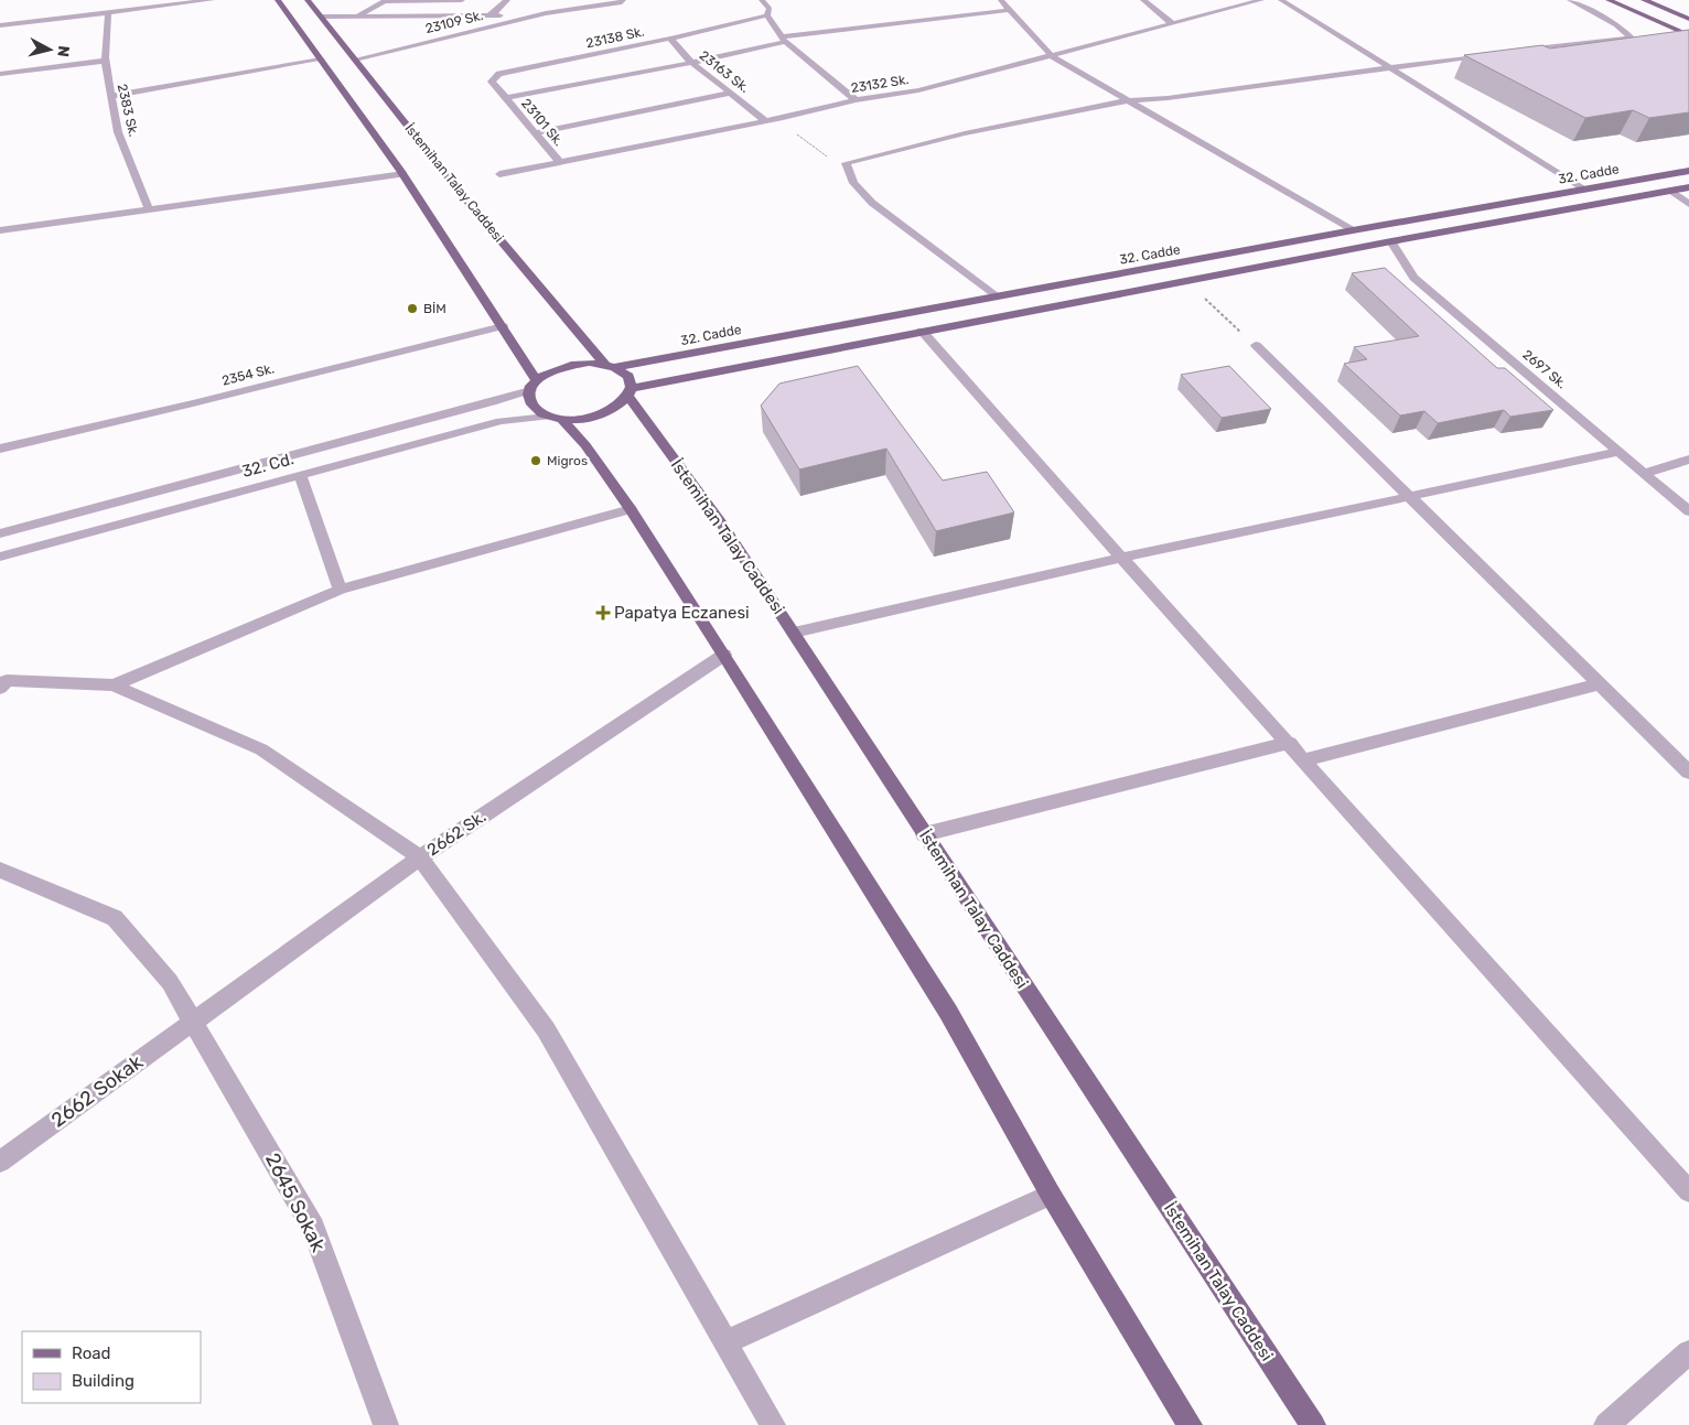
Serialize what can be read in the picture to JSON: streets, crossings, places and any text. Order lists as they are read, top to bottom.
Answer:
{
  "streets": {
    "main road": ["32. Cadde", "İstemihan Talay Caddesi"],
    "street": [
      "23109 Sk.",
      "23138 Sk.",
      "23163 Sk.",
      "23132 Sk.",
      "2383 Sk.",
      "23101 Sk.",
      "2697 Sk.",
      "2354 Sk.",
      "32. Cd.",
      "2662 Sk.",
      "2662 Sokak",
      "2645 Sokak"
    ]
  },
  "crossings": [
    ["23109 Sk.", "İstemihan Talay Caddesi"],
    ["23138 Sk.", "23163 Sk."],
    ["23138 Sk.", "23101 Sk."],
    ["23163 Sk.", "23132 Sk."],
    ["23132 Sk.", "23101 Sk."],
    ["32. Cadde", "İstemihan Talay Caddesi"],
    ["32. Cadde", "2697 Sk."],
    ["32. Cadde", "32. Cd."],
    ["İstemihan Talay Caddesi", "2354 Sk."],
    ["İstemihan Talay Caddesi", "32. Cd."],
    ["2662 Sk.", "2662 Sokak"],
    ["2662 Sk.", "2645 Sokak"],
    ["2662 Sokak", "2645 Sokak"]
  ],
  "places": {
    "other": ["BİM", "Migros"],
    "health": ["Papatya Eczanesi"]
  },
  "legend": ["Road", "Building"],
  "north": "right"
}
